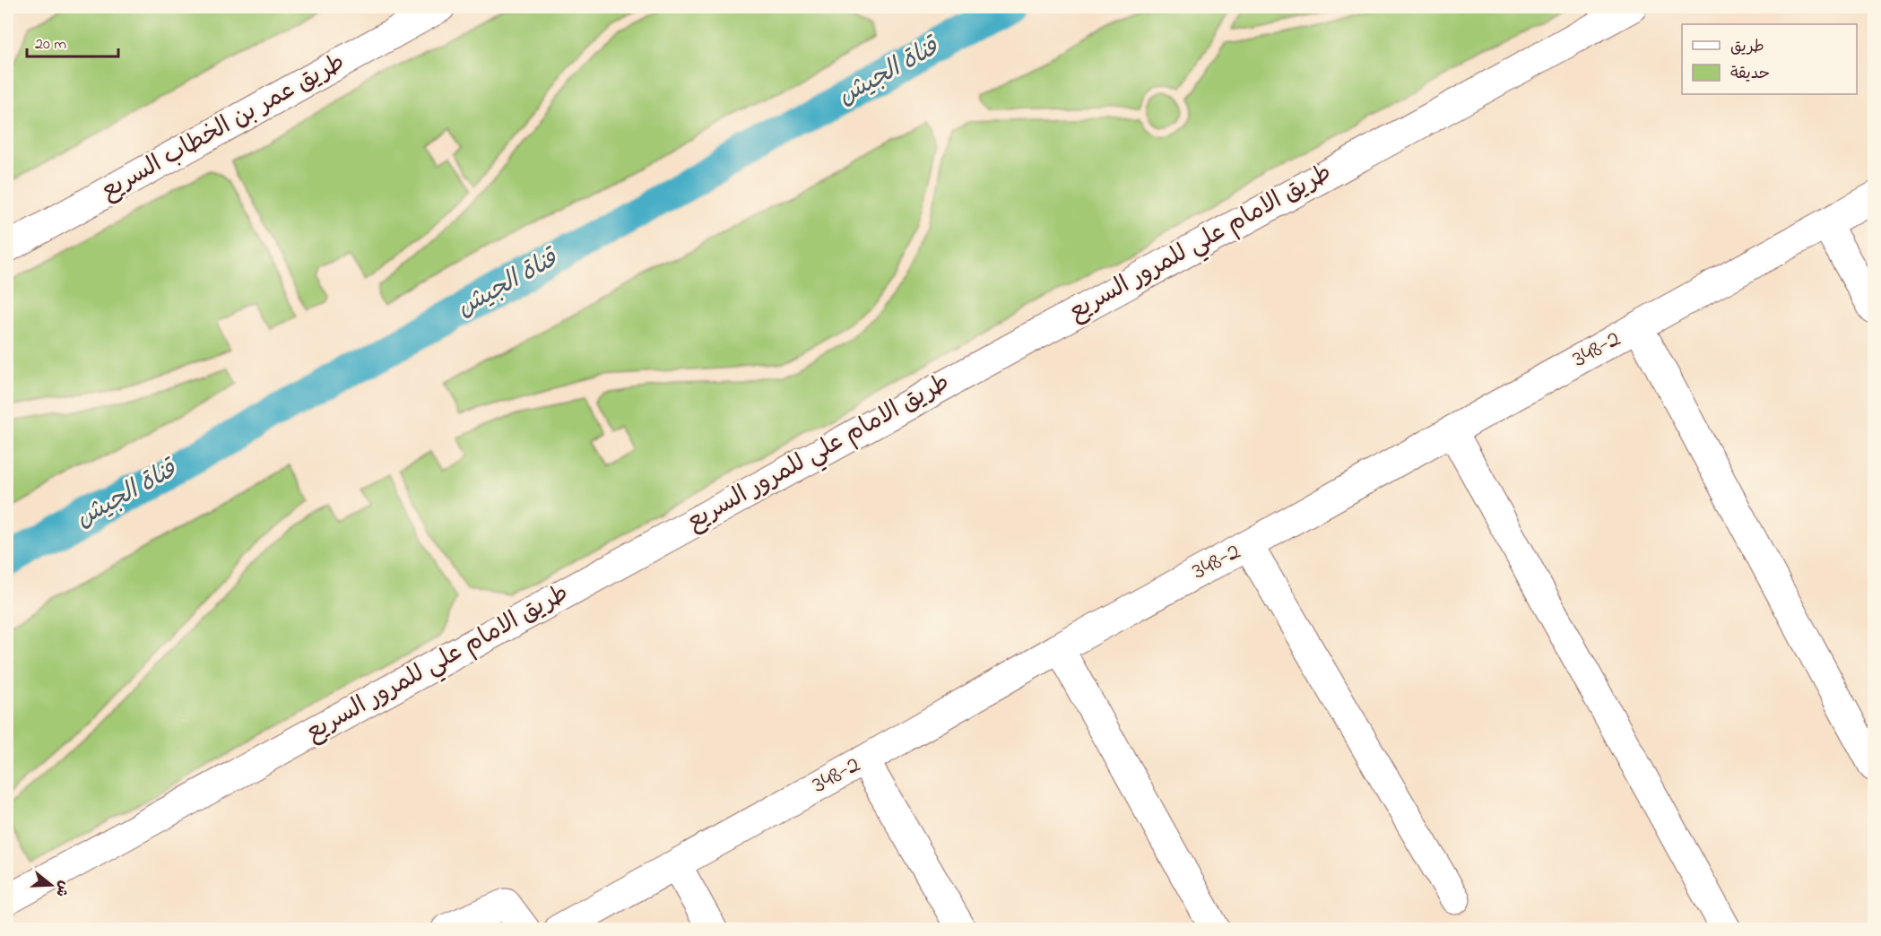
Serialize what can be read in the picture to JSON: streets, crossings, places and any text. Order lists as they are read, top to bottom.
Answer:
{
  "streets": {
    "main road": ["طريق عمر بن الخطاب السريع", "طريق الامام علي للمرور السريع", "348-2"]
  },
  "water": ["قناة الجيش"],
  "legend": ["طريق", "حديقة"],
  "scale_bar": "20 m",
  "north": "right"
}
